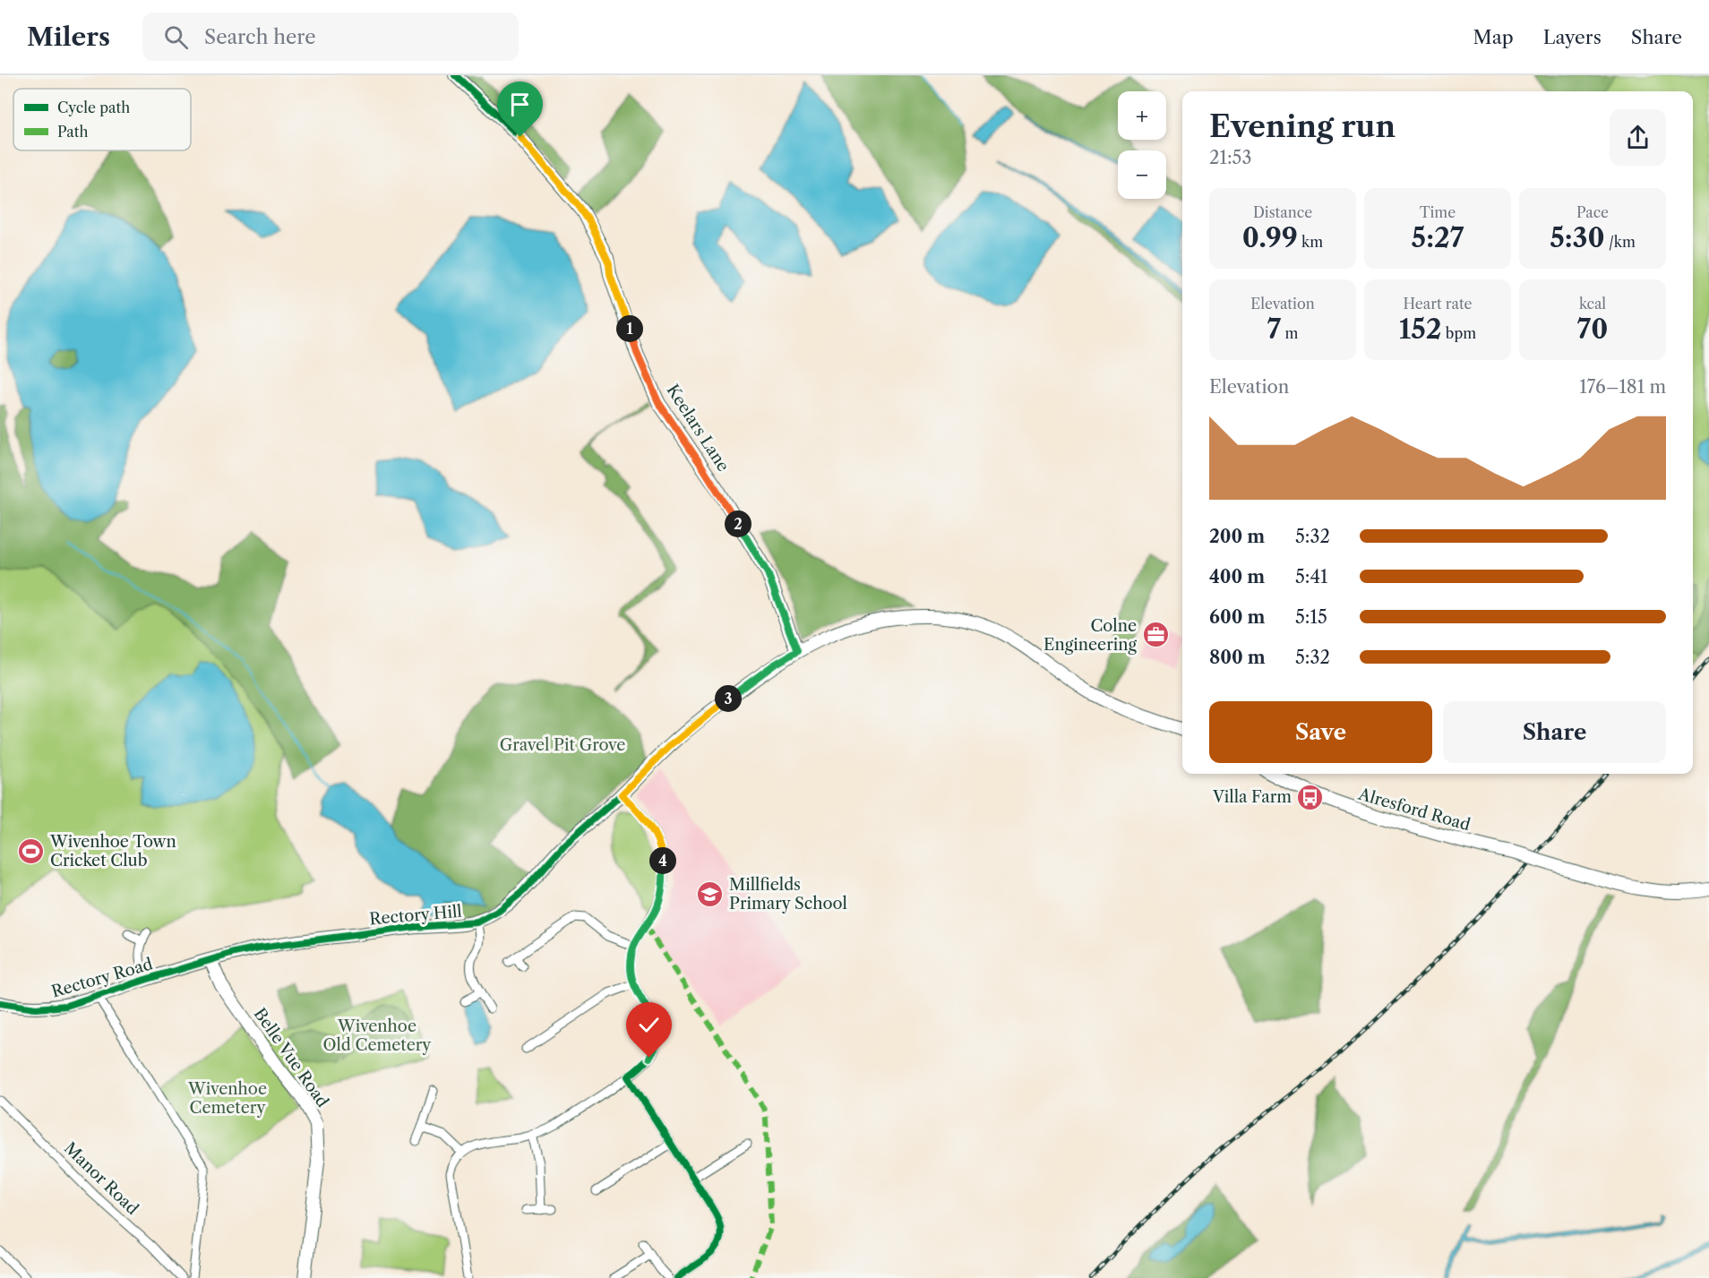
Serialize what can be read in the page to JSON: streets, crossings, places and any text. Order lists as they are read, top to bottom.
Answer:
{
  "streets": {
    "street": [
      "Keelars Lane",
      "Alresford Road",
      "Rectory Hill",
      "Rectory Road",
      "Belle Vue Road",
      "Manor Road"
    ]
  },
  "crossings": [
    ["Keelars Lane", "Rectory Hill"],
    ["Rectory Hill", "Rectory Road"],
    ["Rectory Hill", "Belle Vue Road"],
    ["Rectory Road", "Belle Vue Road"]
  ],
  "parks": ["Gravel Pit Grove", "Wivenhoe Old Cemetery", "Wivenhoe Cemetery"],
  "places": {
    "office": ["Colne Engineering"],
    "bus stop": ["Villa Farm"],
    "sports": ["Wivenhoe Town Cricket Club"],
    "school or university": ["Millfields Primary School"]
  },
  "legend": ["Cycle path", "Path"],
  "page": {
    "header": "Milers",
    "search": "Search here",
    "nav": ["Map", "Layers", "Share"],
    "map_buttons": ["+", "−"],
    "heading": ["Evening run", "21:53"],
    "stats": [
      ["Distance", "0.99 km"],
      ["Time", "5:27"],
      ["Pace", "5:30 /km"],
      ["Elevation", "7 m"],
      ["Heart rate", "152 bpm"],
      ["kcal", "70"]
    ],
    "pins": [
      "1",
      "2",
      "3",
      "4"
    ],
    "chart": ["Elevation", "176–181 m"],
    "list": [
      {
        "name": "200 m",
        "note": "5:32"
      },
      {
        "name": "400 m",
        "note": "5:41"
      },
      {
        "name": "600 m",
        "note": "5:15"
      },
      {
        "name": "800 m",
        "note": "5:32"
      }
    ],
    "buttons": ["Save", "Share"]
  }
}
